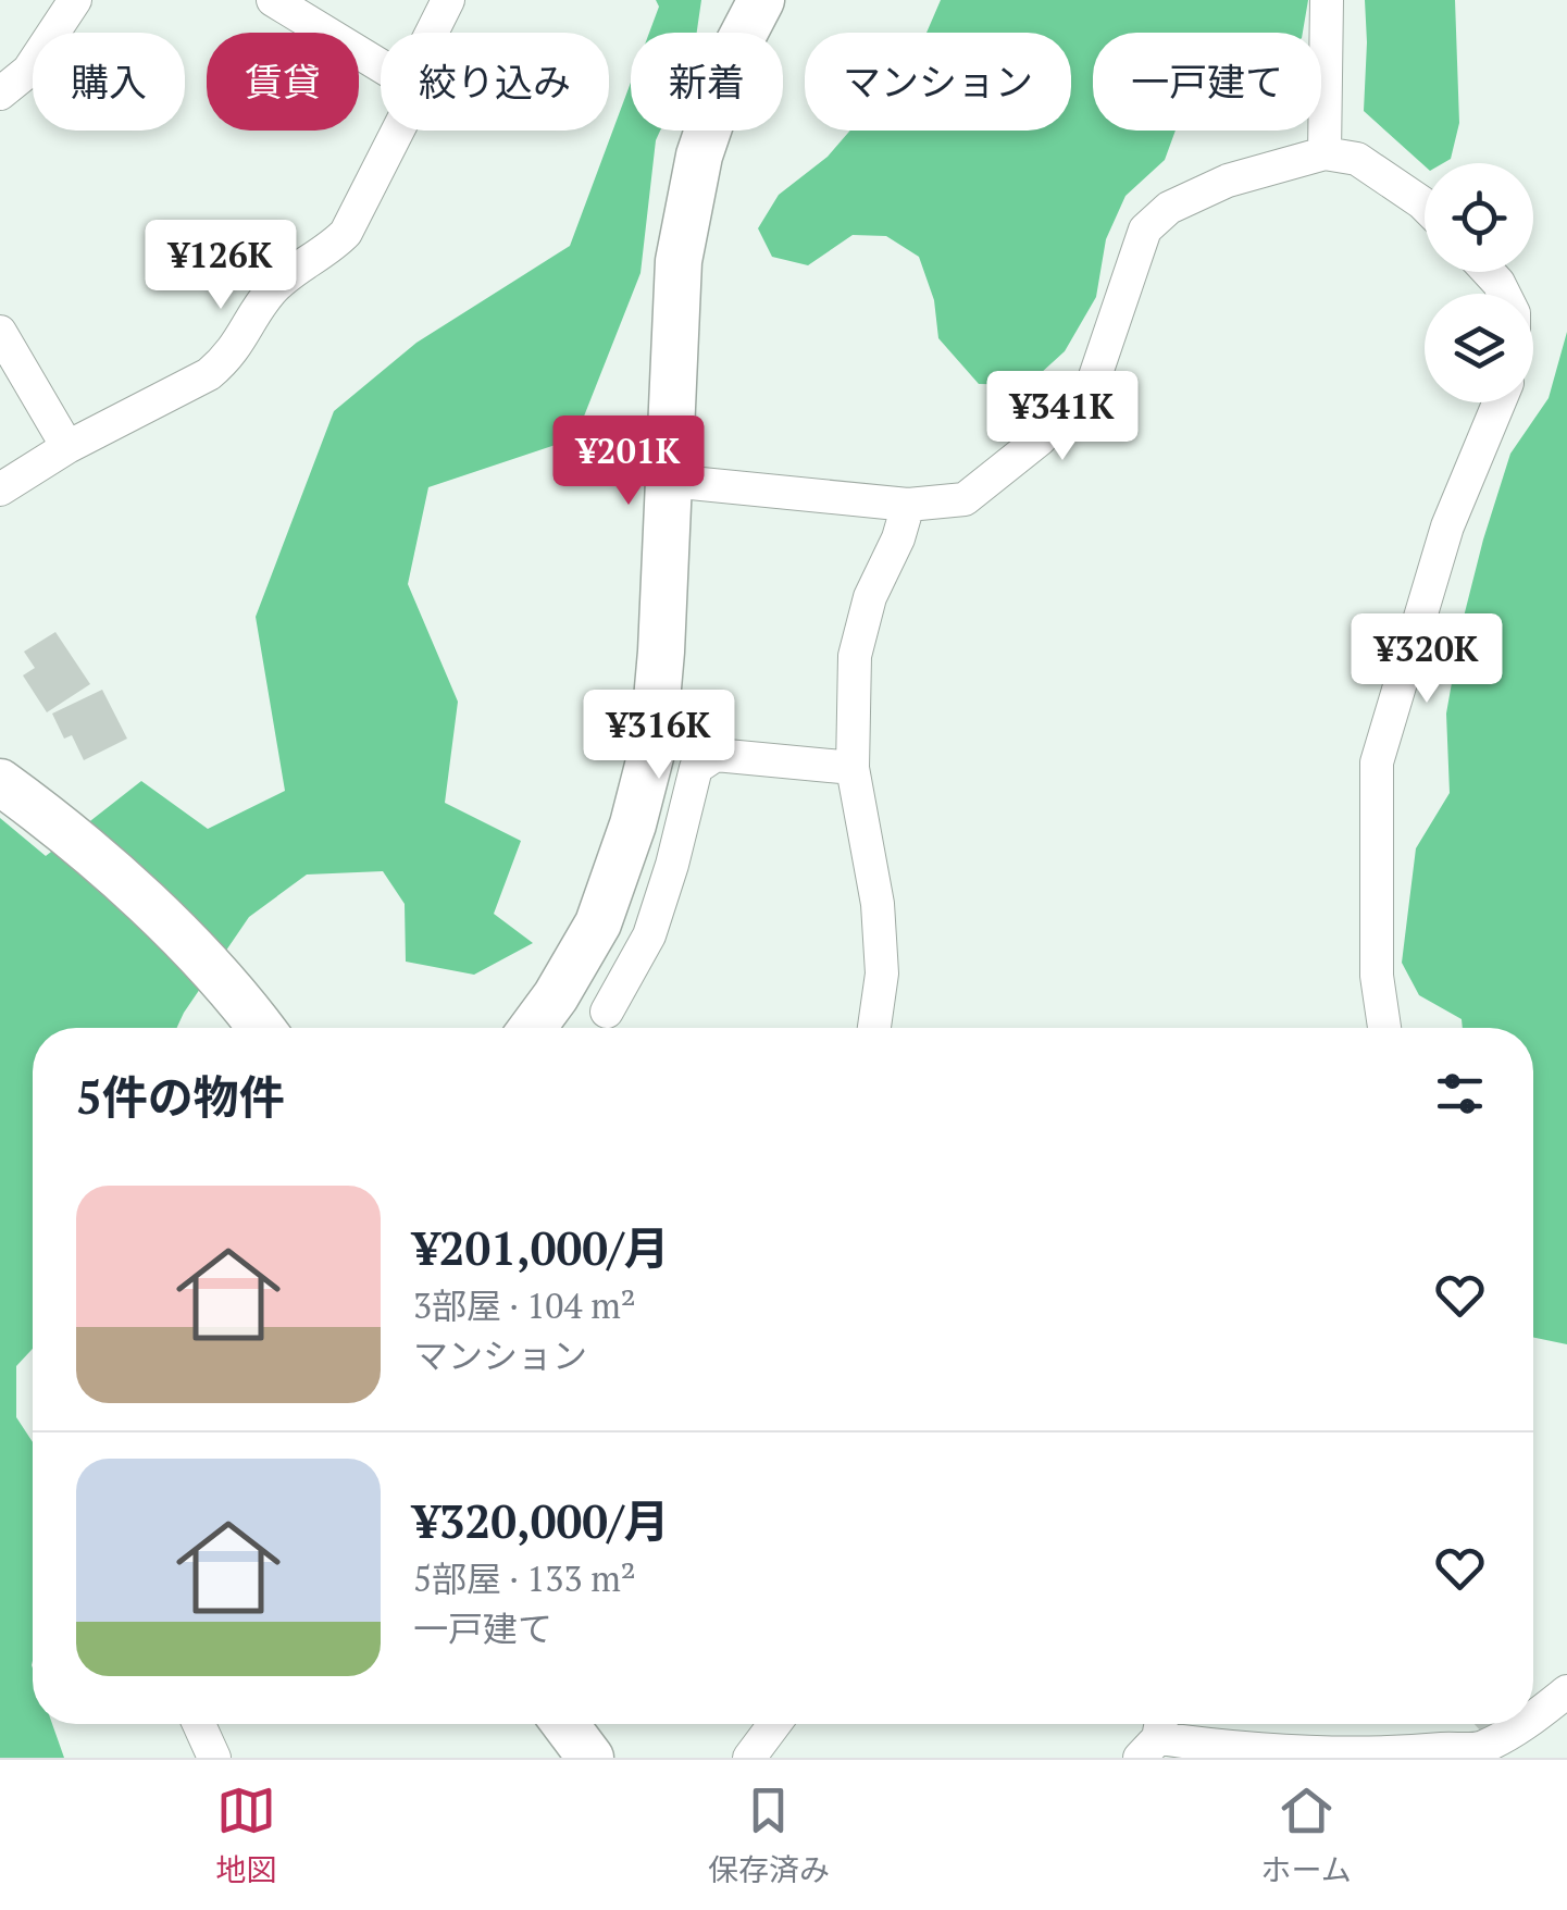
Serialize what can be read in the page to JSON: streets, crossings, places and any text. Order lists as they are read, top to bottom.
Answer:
{
  "page": {
    "chip": [
      "購入",
      "賃貸",
      "絞り込み",
      "新着",
      "マンション",
      "一戸建て"
    ],
    "price": [
      "¥126K",
      "¥341K",
      "¥201K",
      "¥320K",
      "¥316K"
    ],
    "heading": "5件の物件",
    "list": [
      {
        "name": "¥201,000/月",
        "note": "3部屋 · 104 m² · マンション"
      },
      {
        "name": "¥320,000/月",
        "note": "5部屋 · 133 m² · 一戸建て"
      }
    ],
    "tabs": ["地図", "保存済み", "ホーム"]
  }
}
